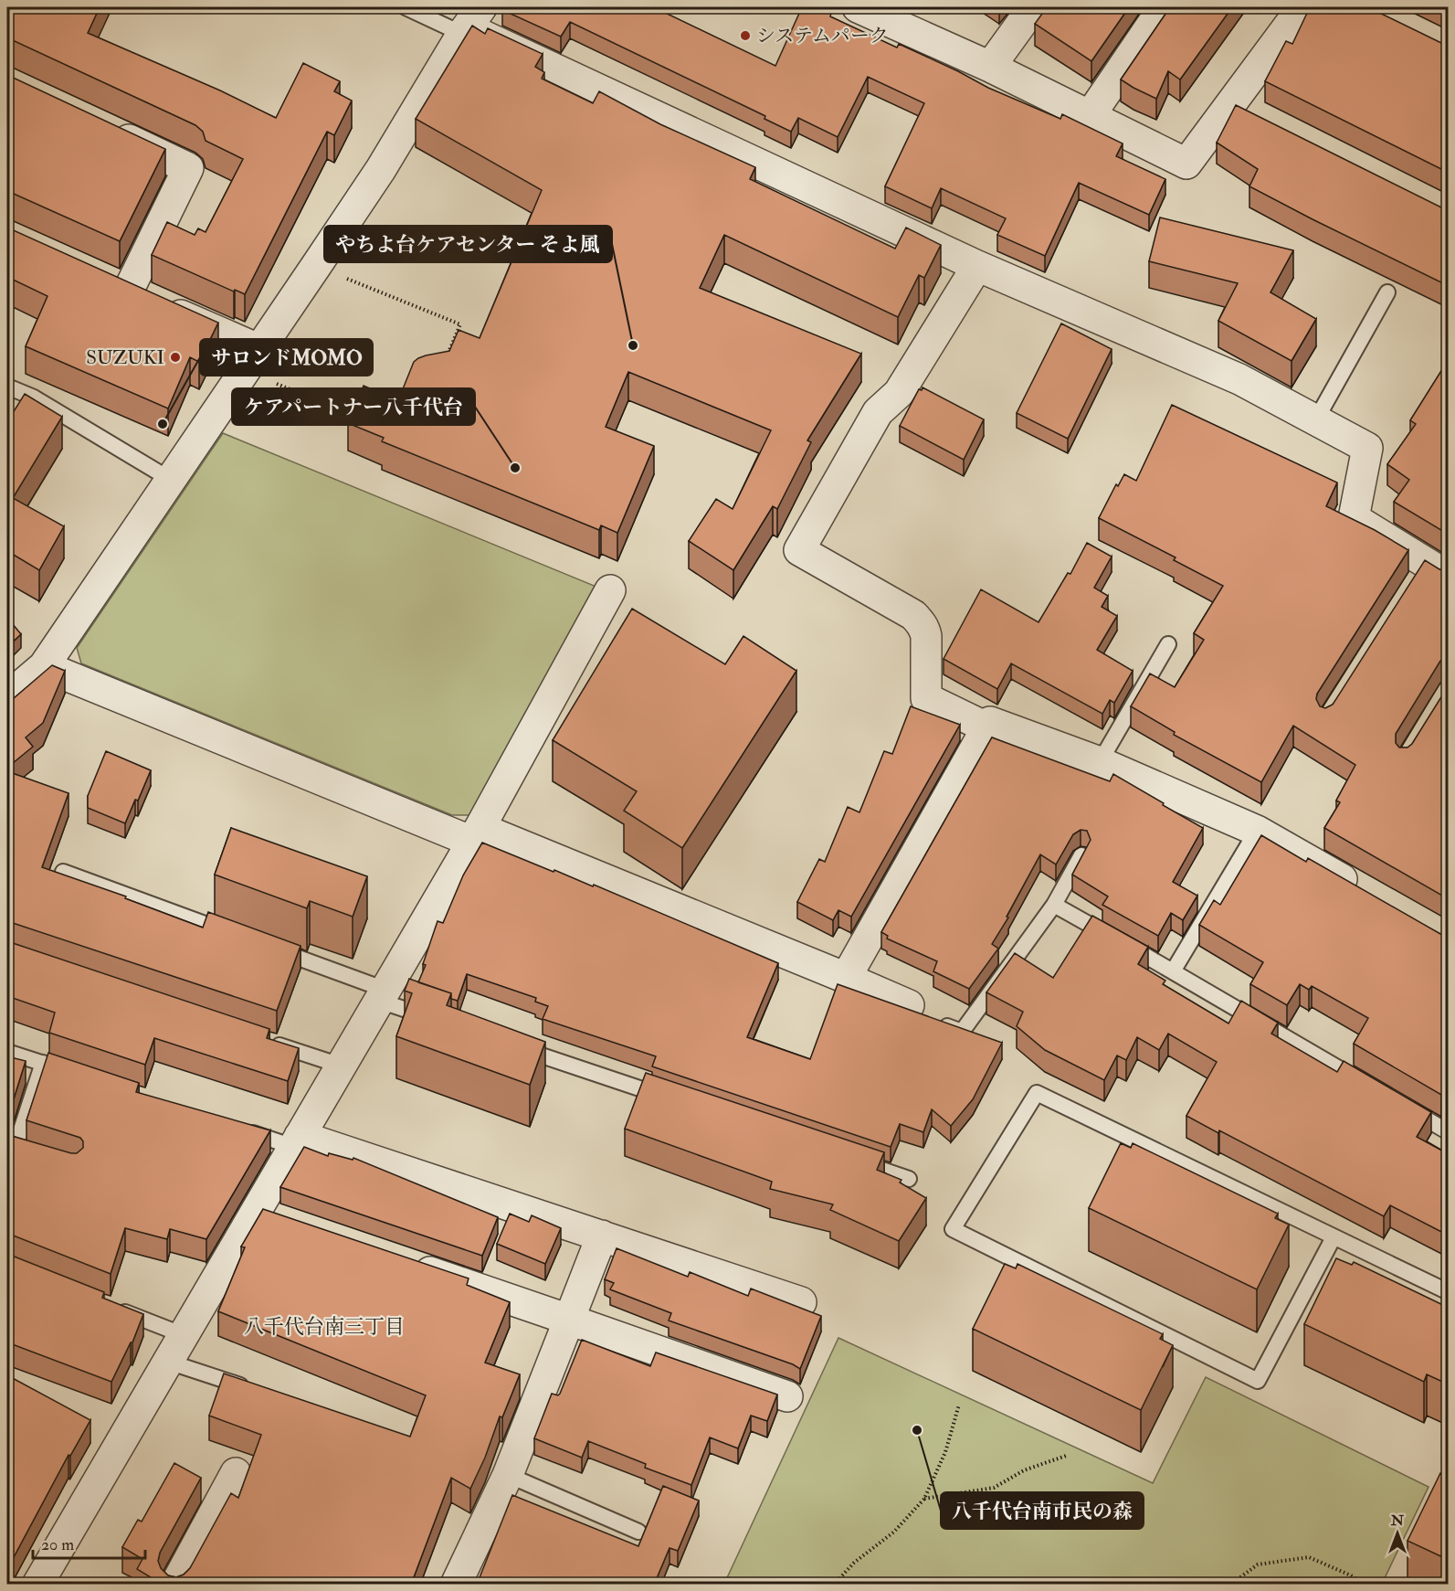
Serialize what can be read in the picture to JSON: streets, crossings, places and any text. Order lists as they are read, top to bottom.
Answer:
{
  "districts": ["八千代台南三丁目"],
  "places": [
    "システムパーク",
    "やちよ台ケアセンター そよ風",
    "SUZUKI",
    "サロンドMOMO",
    "ケアパートナー八千代台",
    "八千代台南市民の森"
  ],
  "scale_bar": "20 m",
  "north": "top"
}
